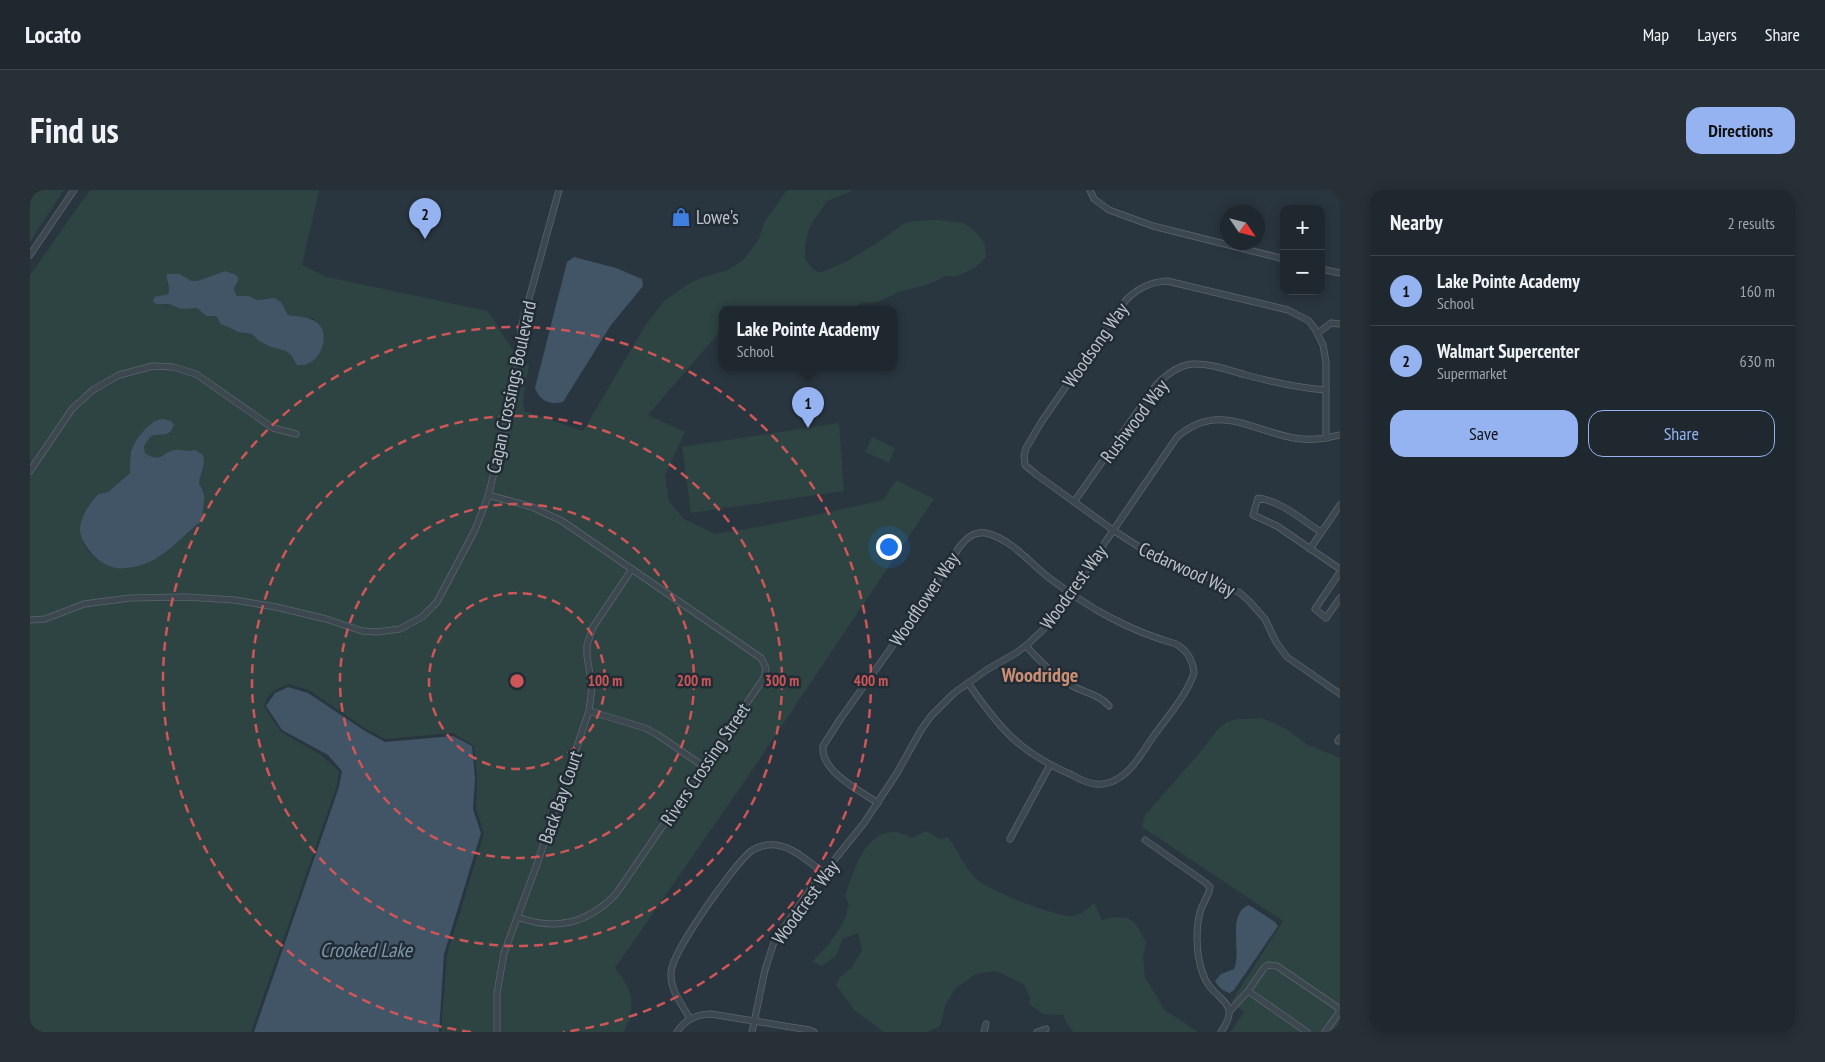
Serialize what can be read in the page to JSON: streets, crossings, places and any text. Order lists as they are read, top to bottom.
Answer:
{
  "streets": {
    "street": [
      "Woodsong Way",
      "Cagan Crossings Boulevard",
      "Rushwood Way",
      "Cedarwood Way",
      "Woodcrest Way",
      "Woodflower Way",
      "Rivers Crossing Street",
      "Back Bay Court"
    ]
  },
  "crossings": [
    ["Woodsong Way", "Rushwood Way"],
    ["Woodsong Way", "Cedarwood Way"],
    ["Woodsong Way", "Woodcrest Way"],
    ["Cagan Crossings Boulevard", "Rivers Crossing Street"],
    ["Cedarwood Way", "Woodcrest Way"],
    ["Woodcrest Way", "Woodflower Way"],
    ["Rivers Crossing Street", "Back Bay Court"]
  ],
  "districts": ["Woodridge"],
  "water": ["Crooked Lake"],
  "places": {
    "shop": ["Lowe's"]
  },
  "north": "bottom right",
  "page": {
    "header": "Locato",
    "nav": ["Map", "Layers", "Share"],
    "title": "Find us",
    "buttons": [
      "Directions",
      ["Save", "Share"]
    ],
    "heading": ["Nearby", "2 results"],
    "pins": ["2", "1"],
    "map_buttons": ["+", "−"],
    "list": [
      {
        "mark": "1",
        "name": "Lake Pointe Academy",
        "note": "School",
        "value": "160 m"
      },
      {
        "mark": "2",
        "name": "Walmart Supercenter",
        "note": "Supermarket",
        "value": "630 m"
      }
    ],
    "popup": ["Lake Pointe Academy", "School"]
  },
  "rings": [
    "100 m",
    "200 m",
    "300 m",
    "400 m"
  ]
}
